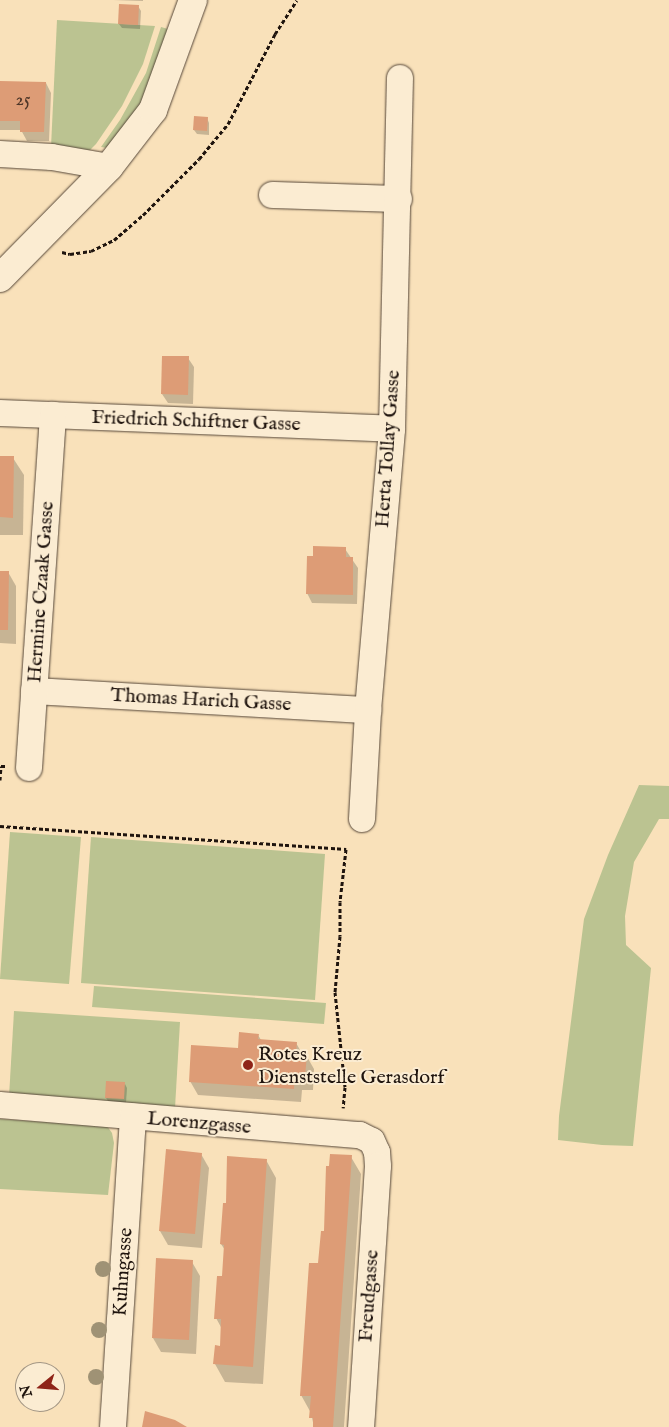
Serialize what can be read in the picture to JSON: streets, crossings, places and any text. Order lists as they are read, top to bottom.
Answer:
{
  "streets": {
    "street": [
      "Friedrich Schiftner Gasse",
      "Herta Tollay Gasse",
      "Hermine Czaak Gasse",
      "Thomas Harich Gasse",
      "Lorenzgasse",
      "Kuhngasse",
      "Freudgasse"
    ]
  },
  "crossings": [
    ["Friedrich Schiftner Gasse", "Herta Tollay Gasse"],
    ["Friedrich Schiftner Gasse", "Hermine Czaak Gasse"],
    ["Herta Tollay Gasse", "Thomas Harich Gasse"],
    ["Hermine Czaak Gasse", "Thomas Harich Gasse"],
    ["Lorenzgasse", "Kuhngasse"],
    ["Lorenzgasse", "Freudgasse"]
  ],
  "places": ["Rotes Kreuz Dienststelle Gerasdorf"],
  "house_numbers": ["25"],
  "north": "left"
}
